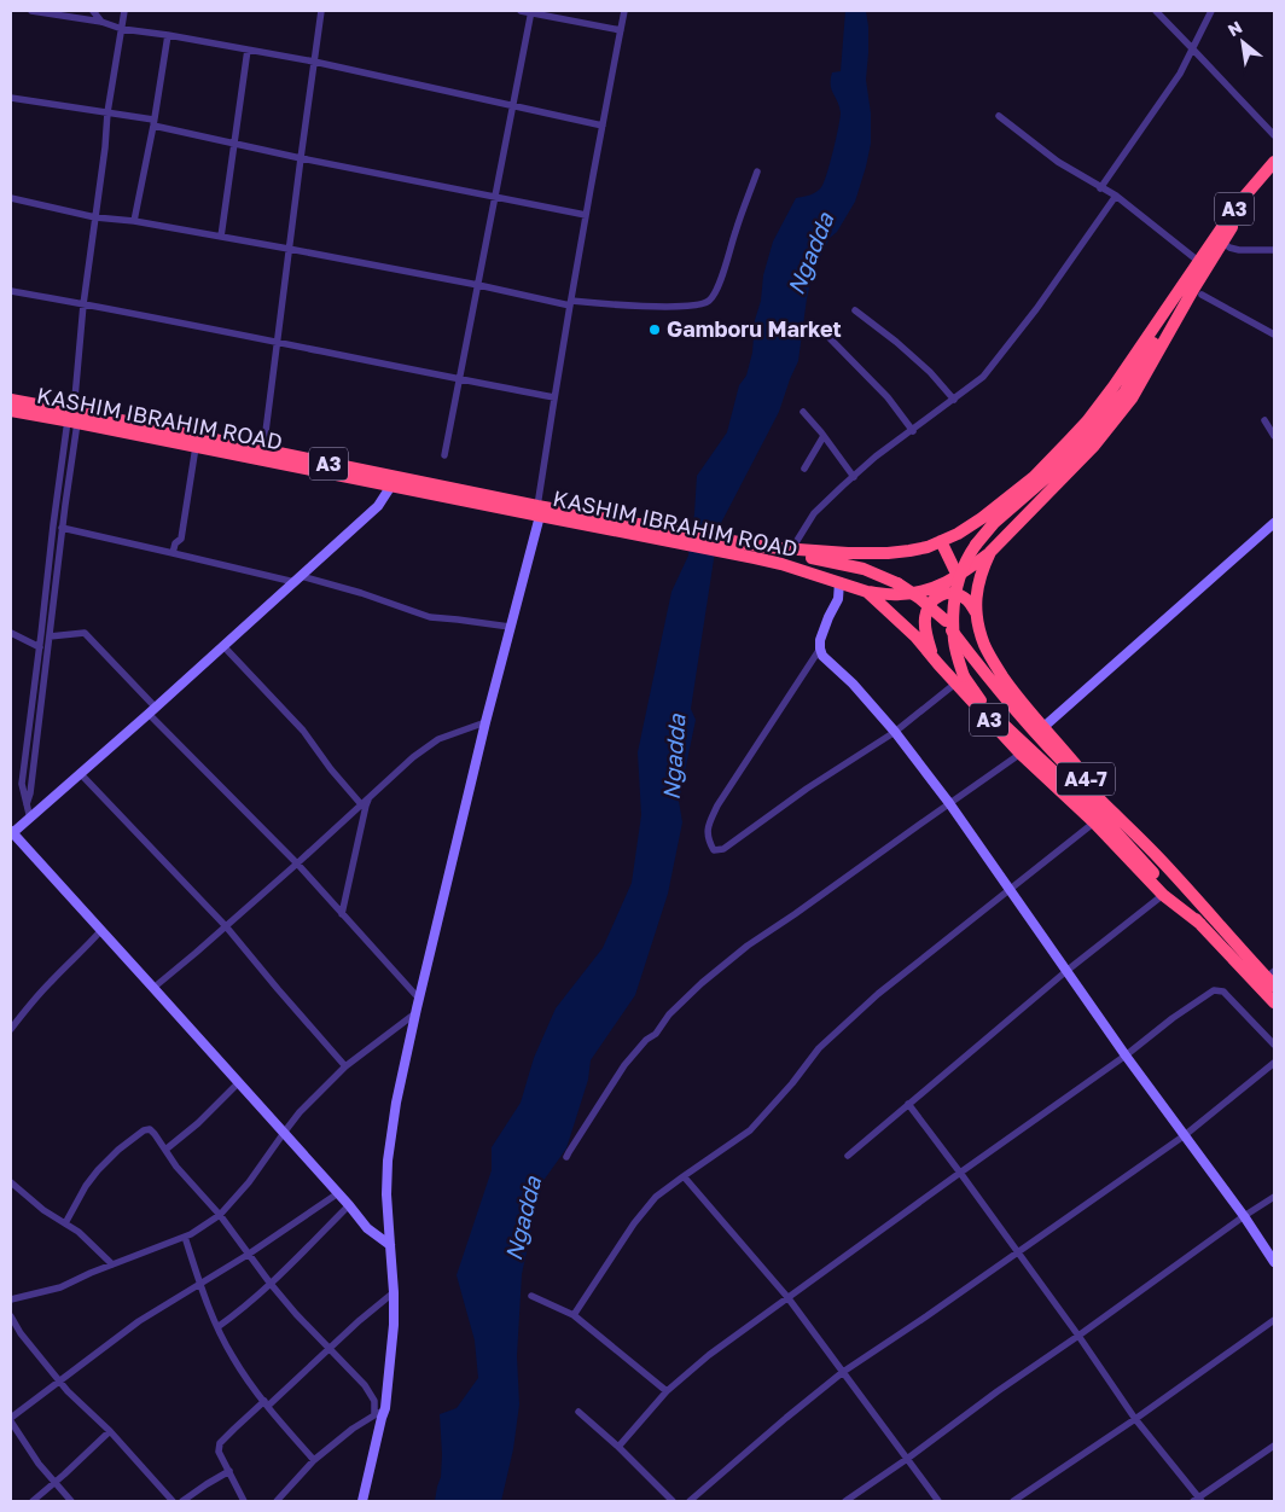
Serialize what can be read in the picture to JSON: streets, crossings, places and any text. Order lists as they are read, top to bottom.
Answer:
{
  "streets": {
    "highway": ["A3", "KASHIM IBRAHIM ROAD", "A4-7"]
  },
  "crossings": [
    ["A3", "KASHIM IBRAHIM ROAD"],
    ["A3", "A4-7"],
    ["KASHIM IBRAHIM ROAD", "A4-7"]
  ],
  "water": ["Ngadda"],
  "places": ["Gamboru Market"],
  "north": "top left"
}
